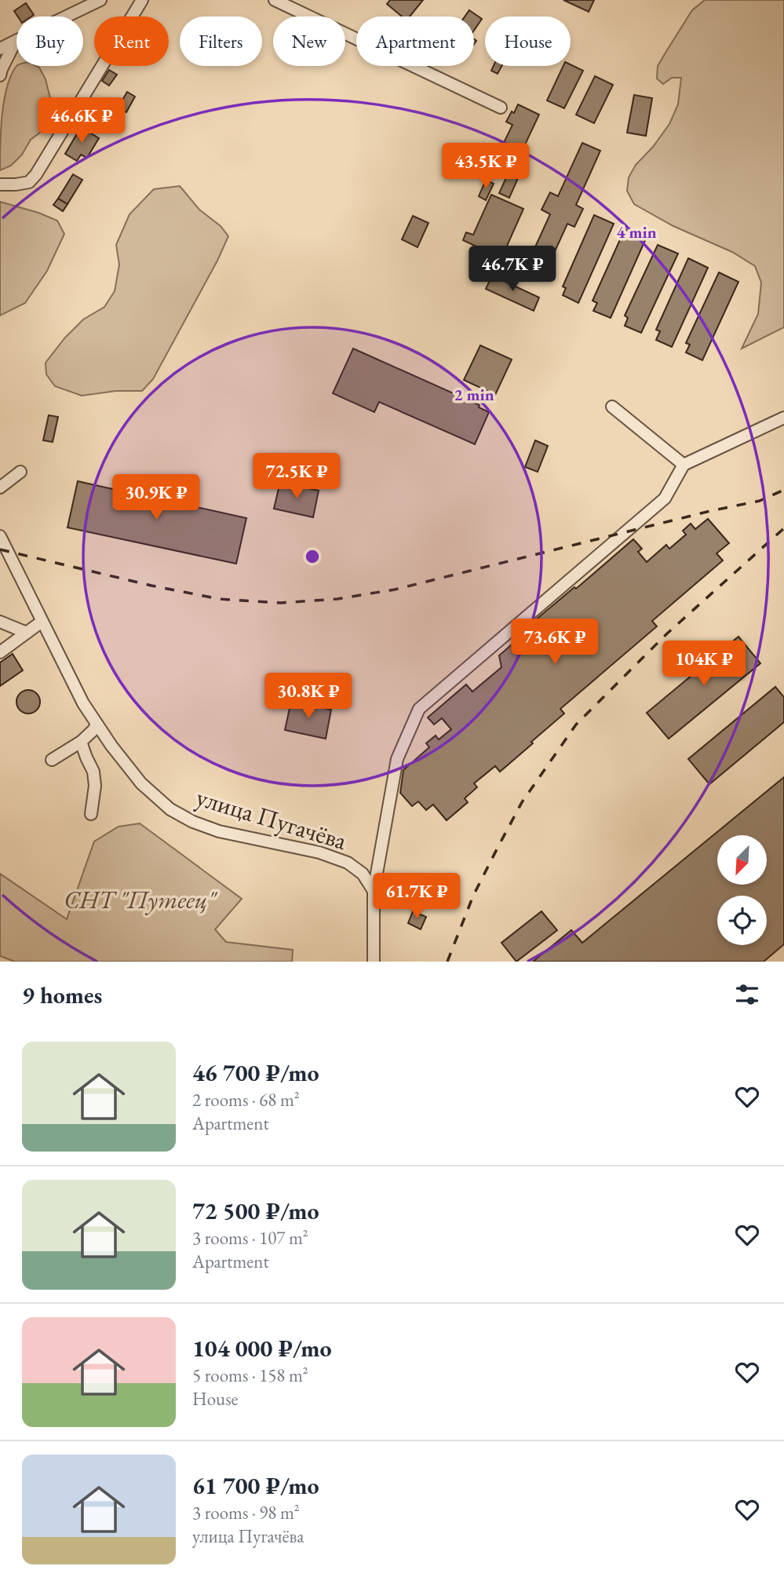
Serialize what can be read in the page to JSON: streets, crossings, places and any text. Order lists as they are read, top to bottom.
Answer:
{
  "streets": {
    "street": ["улица Пугачёва"]
  },
  "parks": ["СНТ \"Путеец\""],
  "north": "bottom left",
  "page": {
    "chip": [
      "Buy",
      "Rent",
      "Filters",
      "New",
      "Apartment",
      "House"
    ],
    "price": [
      "46.6K ₽",
      "43.5K ₽",
      "46.7K ₽",
      "72.5K ₽",
      "30.9K ₽",
      "73.6K ₽",
      "104K ₽",
      "30.8K ₽",
      "61.7K ₽"
    ],
    "heading": "9 homes",
    "list": [
      {
        "name": "46 700 ₽/mo",
        "note": "2 rooms · 68 m² · Apartment"
      },
      {
        "name": "72 500 ₽/mo",
        "note": "3 rooms · 107 m² · Apartment"
      },
      {
        "name": "104 000 ₽/mo",
        "note": "5 rooms · 158 m² · House"
      },
      {
        "name": "61 700 ₽/mo",
        "note": "3 rooms · 98 m² · улица Пугачёва"
      }
    ]
  },
  "rings": ["4 min", "2 min"]
}
